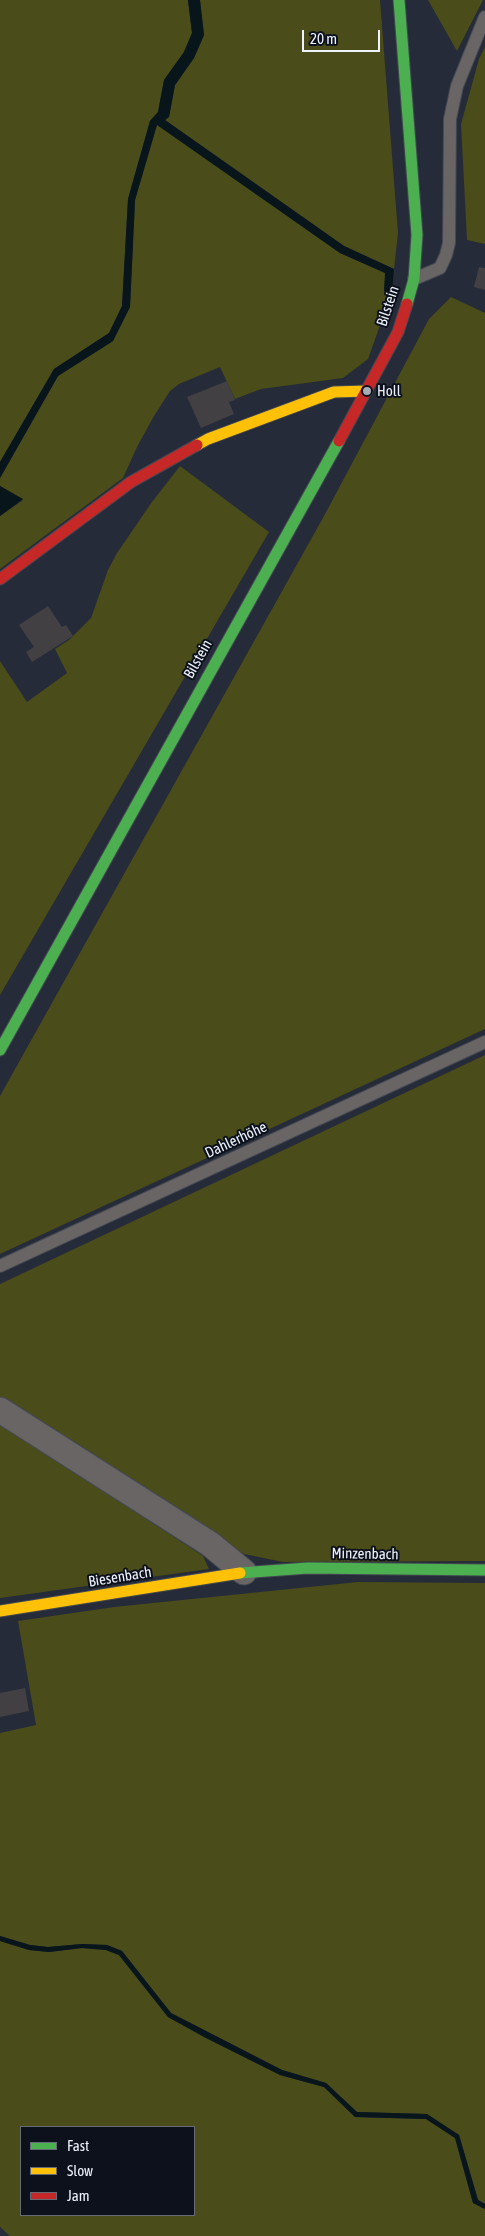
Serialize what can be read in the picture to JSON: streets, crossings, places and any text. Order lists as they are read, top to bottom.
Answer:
{
  "streets": {
    "street": ["Bilstein", "Minzenbach", "Biesenbach"],
    "lane": ["Dahlerhöhe"]
  },
  "crossings": [
    ["Minzenbach", "Biesenbach"]
  ],
  "places": ["Holl"],
  "legend": ["Fast", "Slow", "Jam"],
  "scale_bar": "20 m"
}
